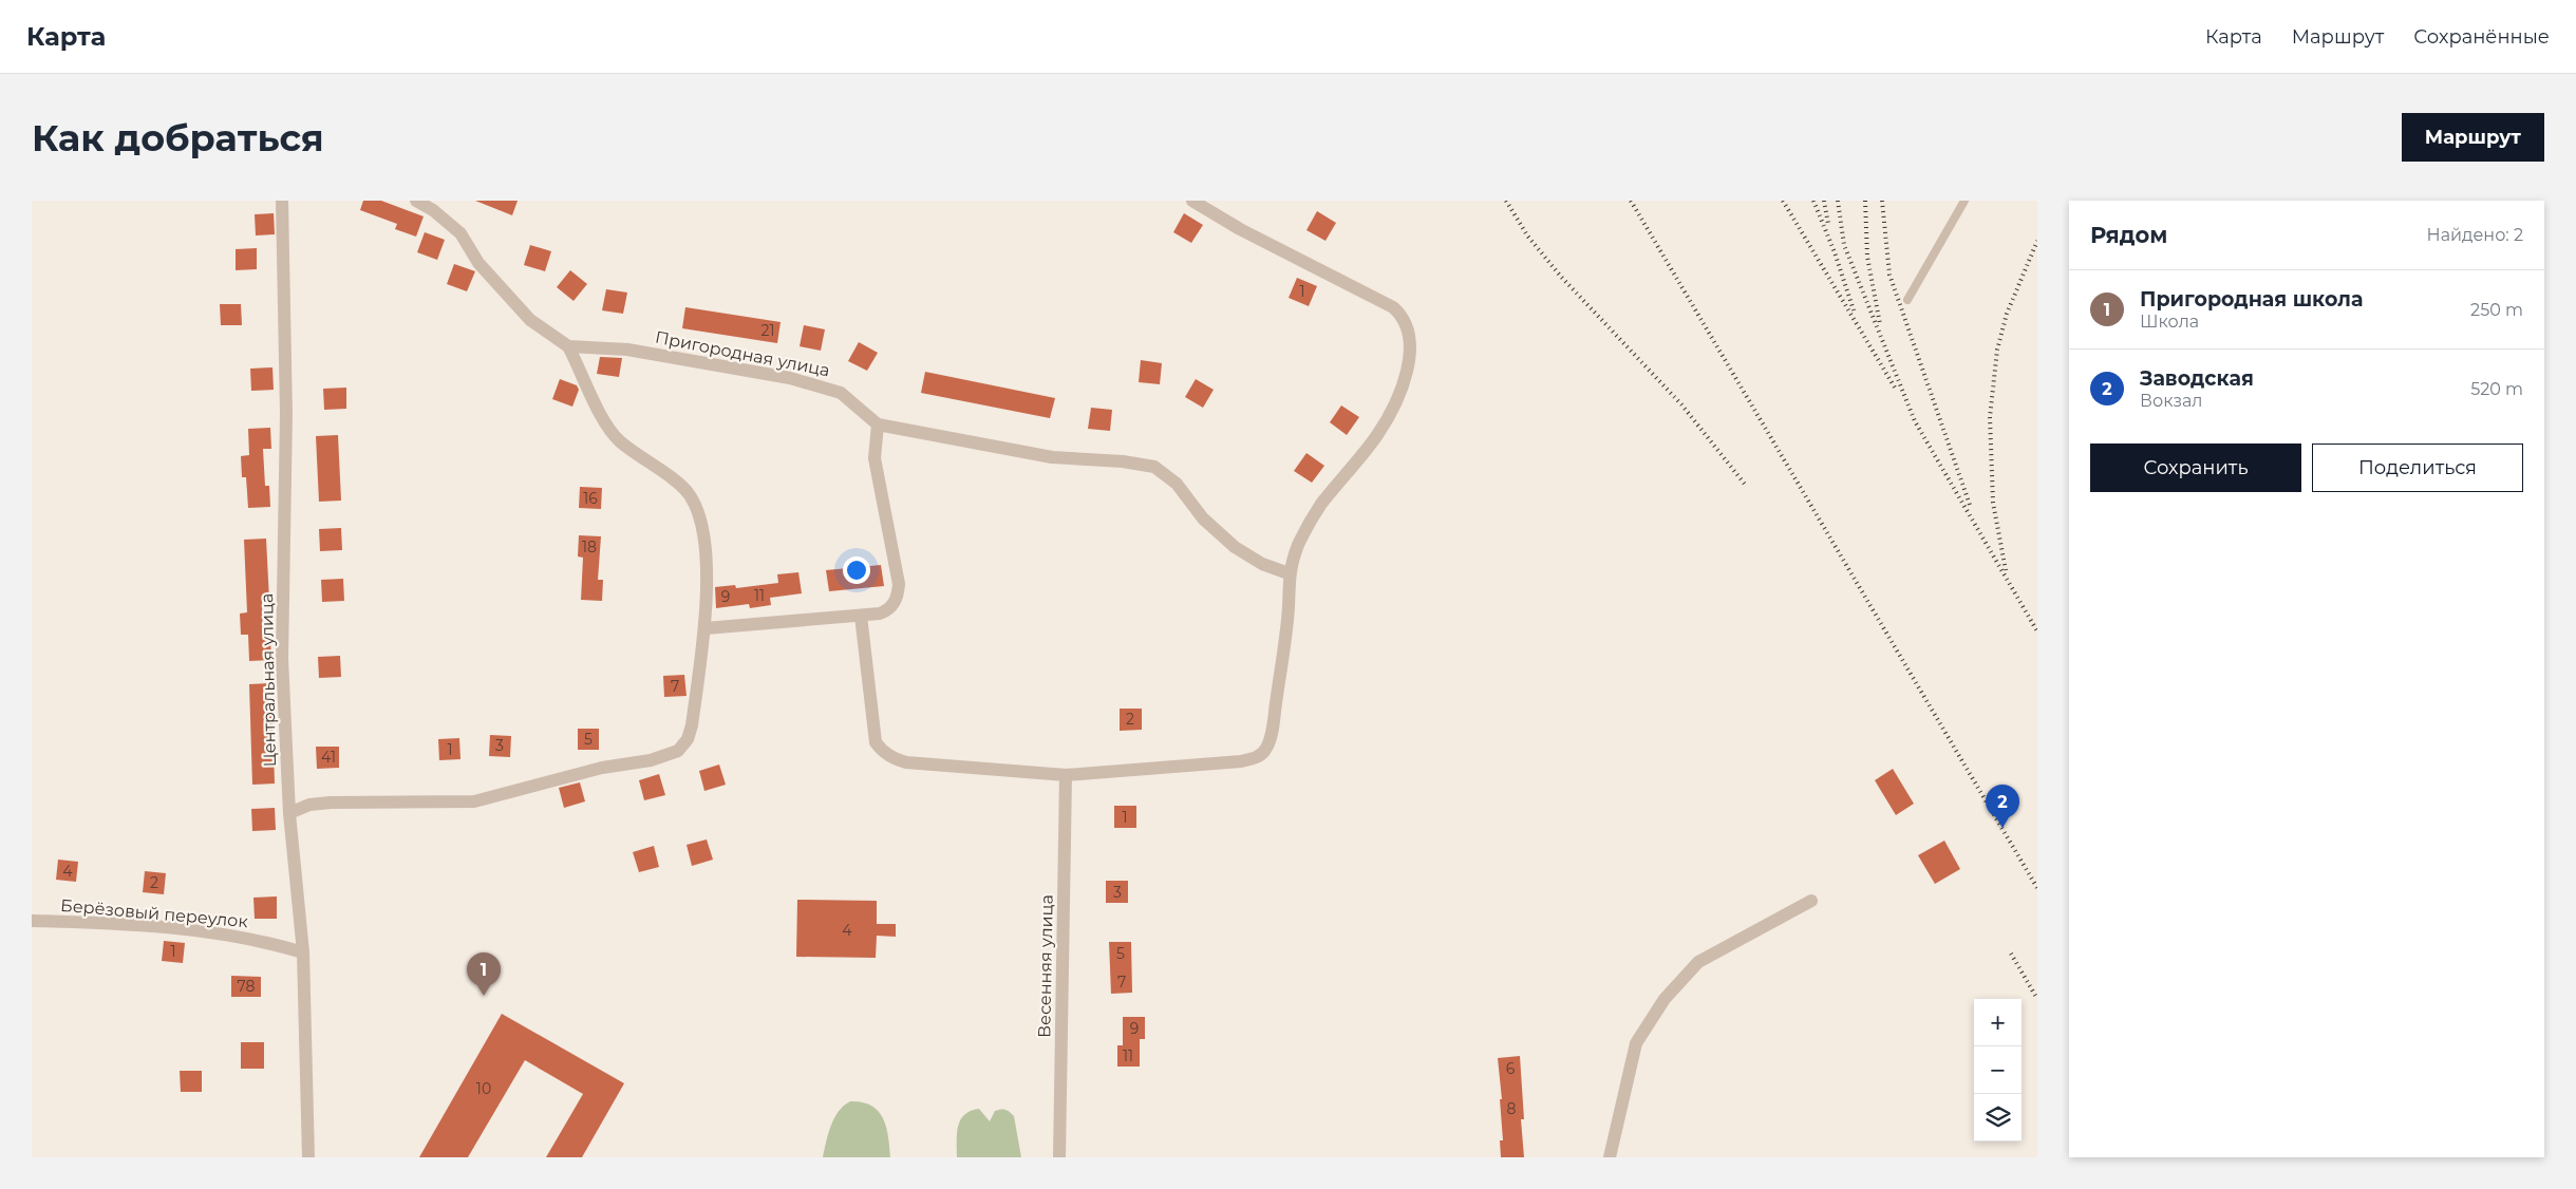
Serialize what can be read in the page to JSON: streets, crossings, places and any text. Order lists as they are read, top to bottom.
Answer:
{
  "streets": {
    "street": [
      "Пригородная улица",
      "Центральная улица",
      "Берёзовый переулок",
      "Весенняя улица"
    ]
  },
  "crossings": [
    ["Центральная улица", "Берёзовый переулок"]
  ],
  "house_numbers": [
    "1",
    "21",
    "16",
    "18",
    "11",
    "9",
    "7",
    "2",
    "5",
    "3",
    "1",
    "41",
    "1",
    "4",
    "2",
    "3",
    "4",
    "1",
    "5",
    "7",
    "78",
    "9",
    "11",
    "6",
    "10",
    "8"
  ],
  "page": {
    "header": "Карта",
    "nav": ["Карта", "Маршрут", "Сохранённые"],
    "buttons": [
      "Маршрут",
      ["Сохранить", "Поделиться"]
    ],
    "title": "Как добраться",
    "heading": ["Рядом", "Найдено: 2"],
    "list": [
      {
        "mark": "1",
        "name": "Пригородная школа",
        "note": "Школа",
        "value": "250 m"
      },
      {
        "mark": "2",
        "name": "Заводская",
        "note": "Вокзал",
        "value": "520 m"
      }
    ],
    "pins": ["2", "1"],
    "map_buttons": ["+", "−"]
  }
}
